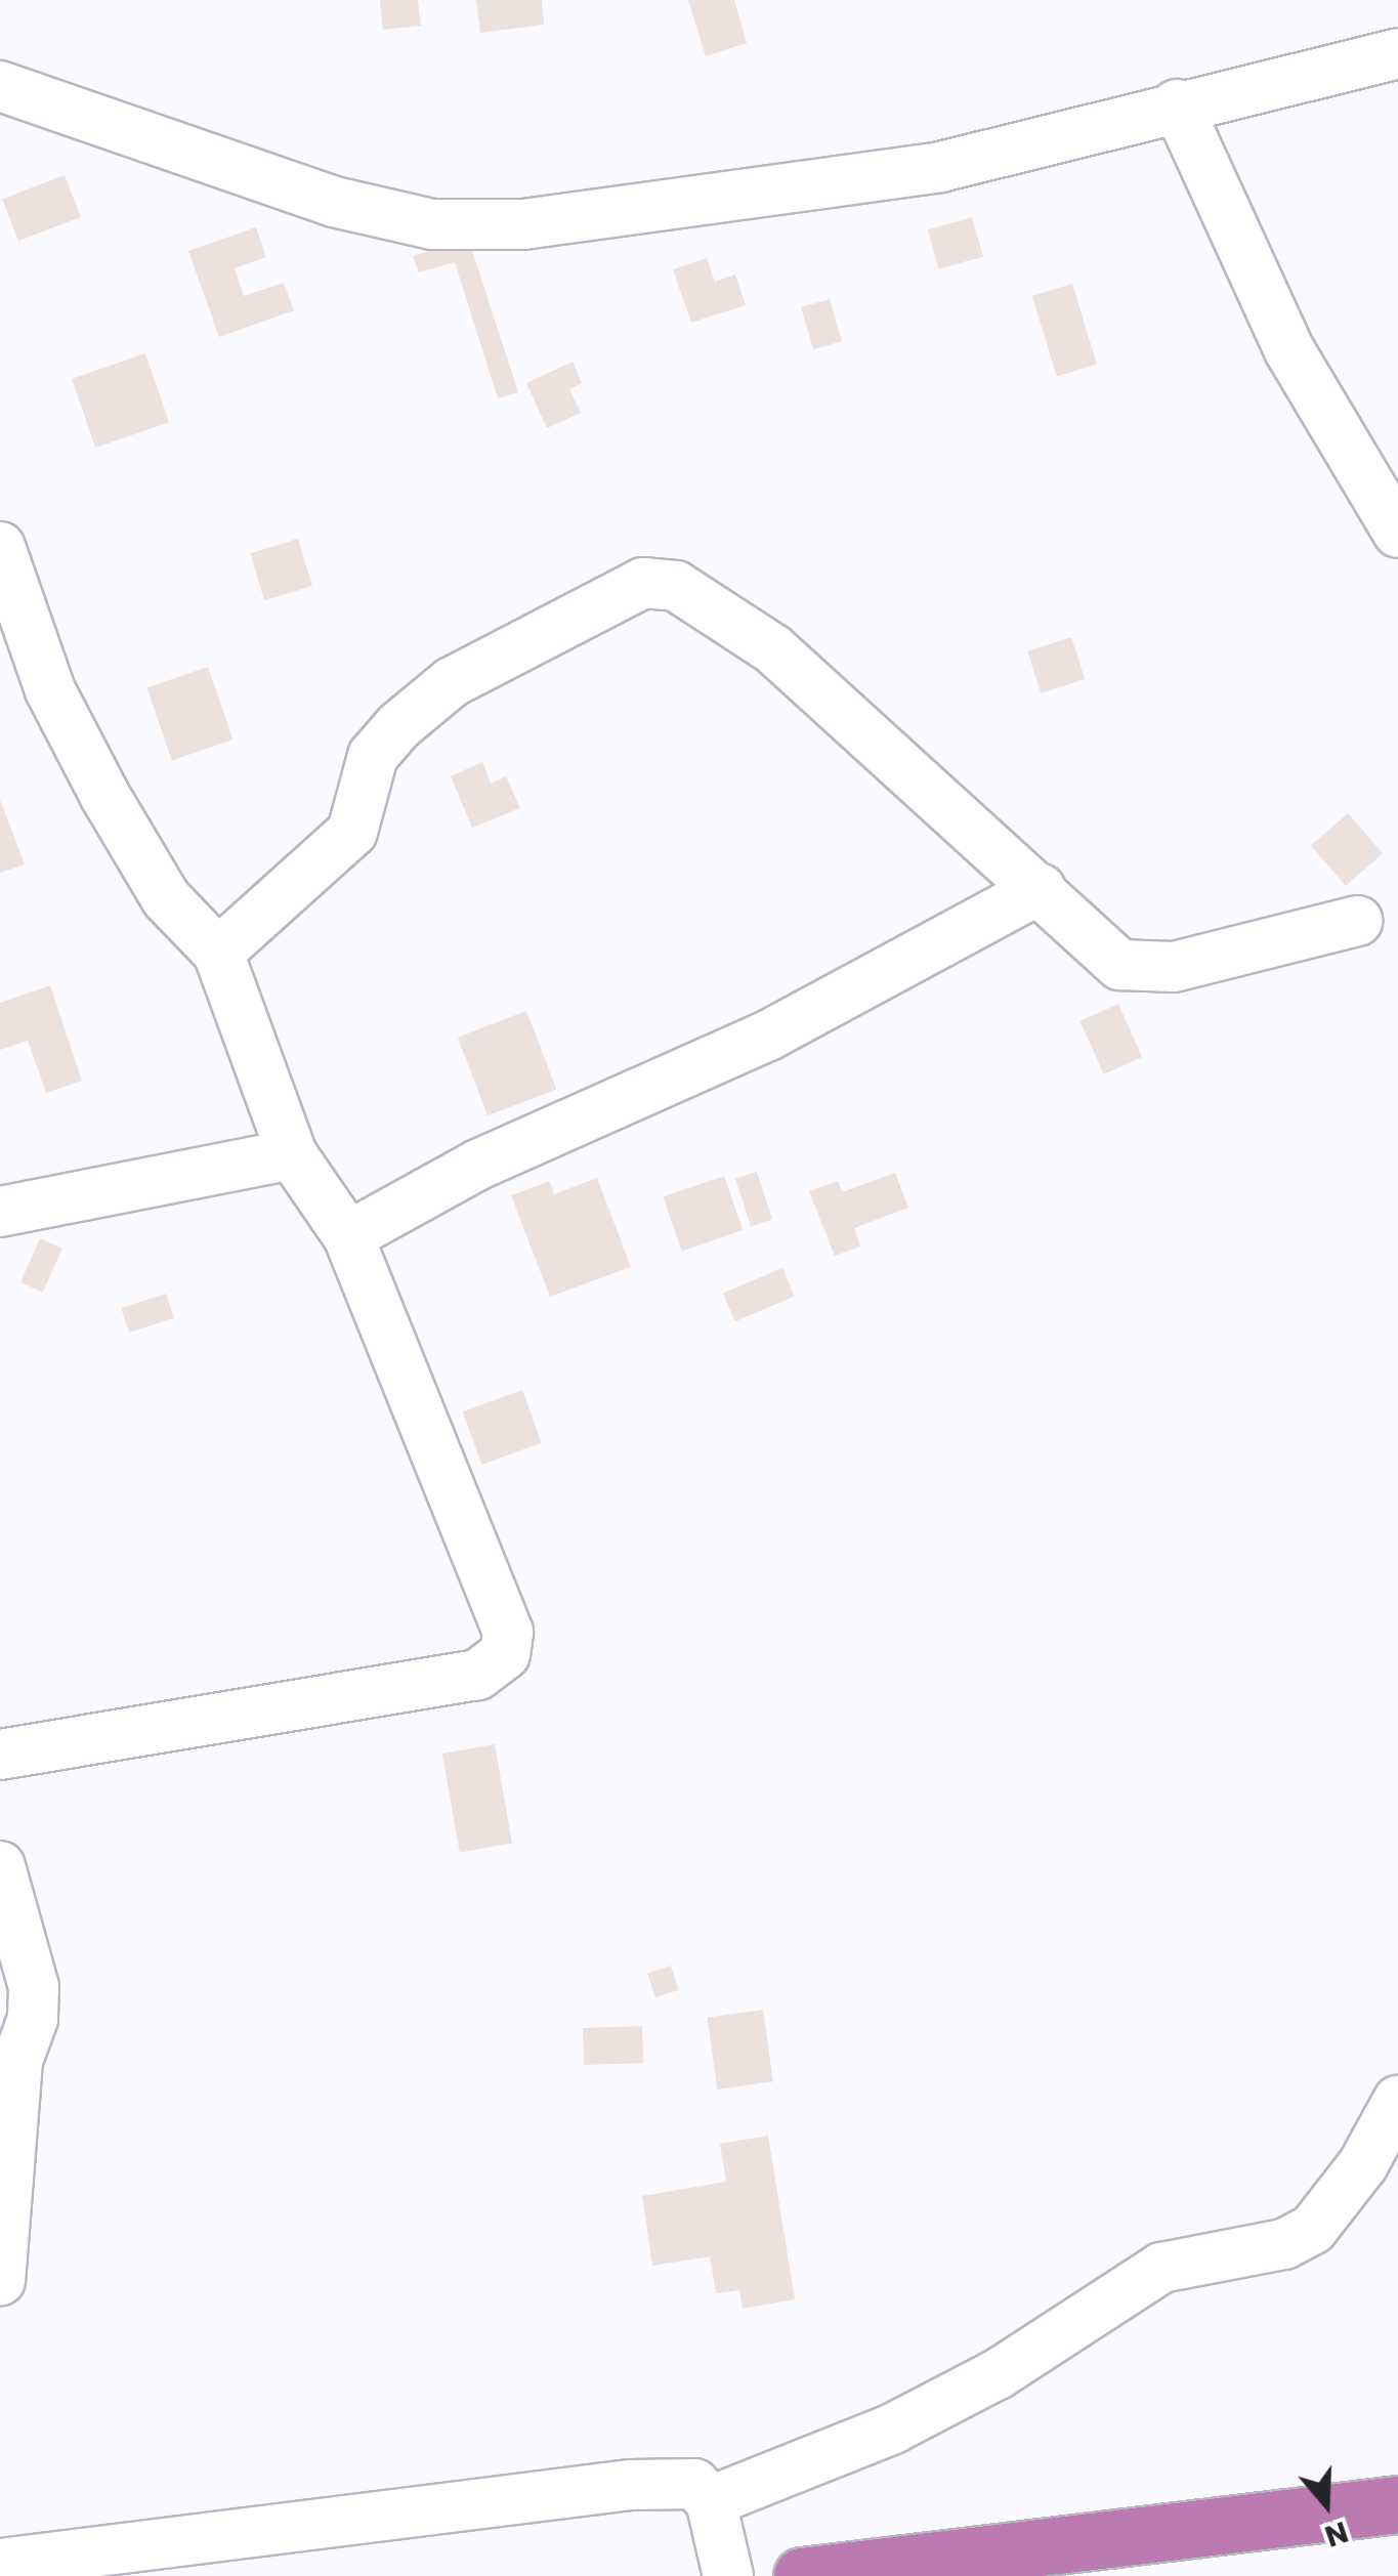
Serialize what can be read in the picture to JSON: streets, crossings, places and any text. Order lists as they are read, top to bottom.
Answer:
{
  "north": "bottom"
}
